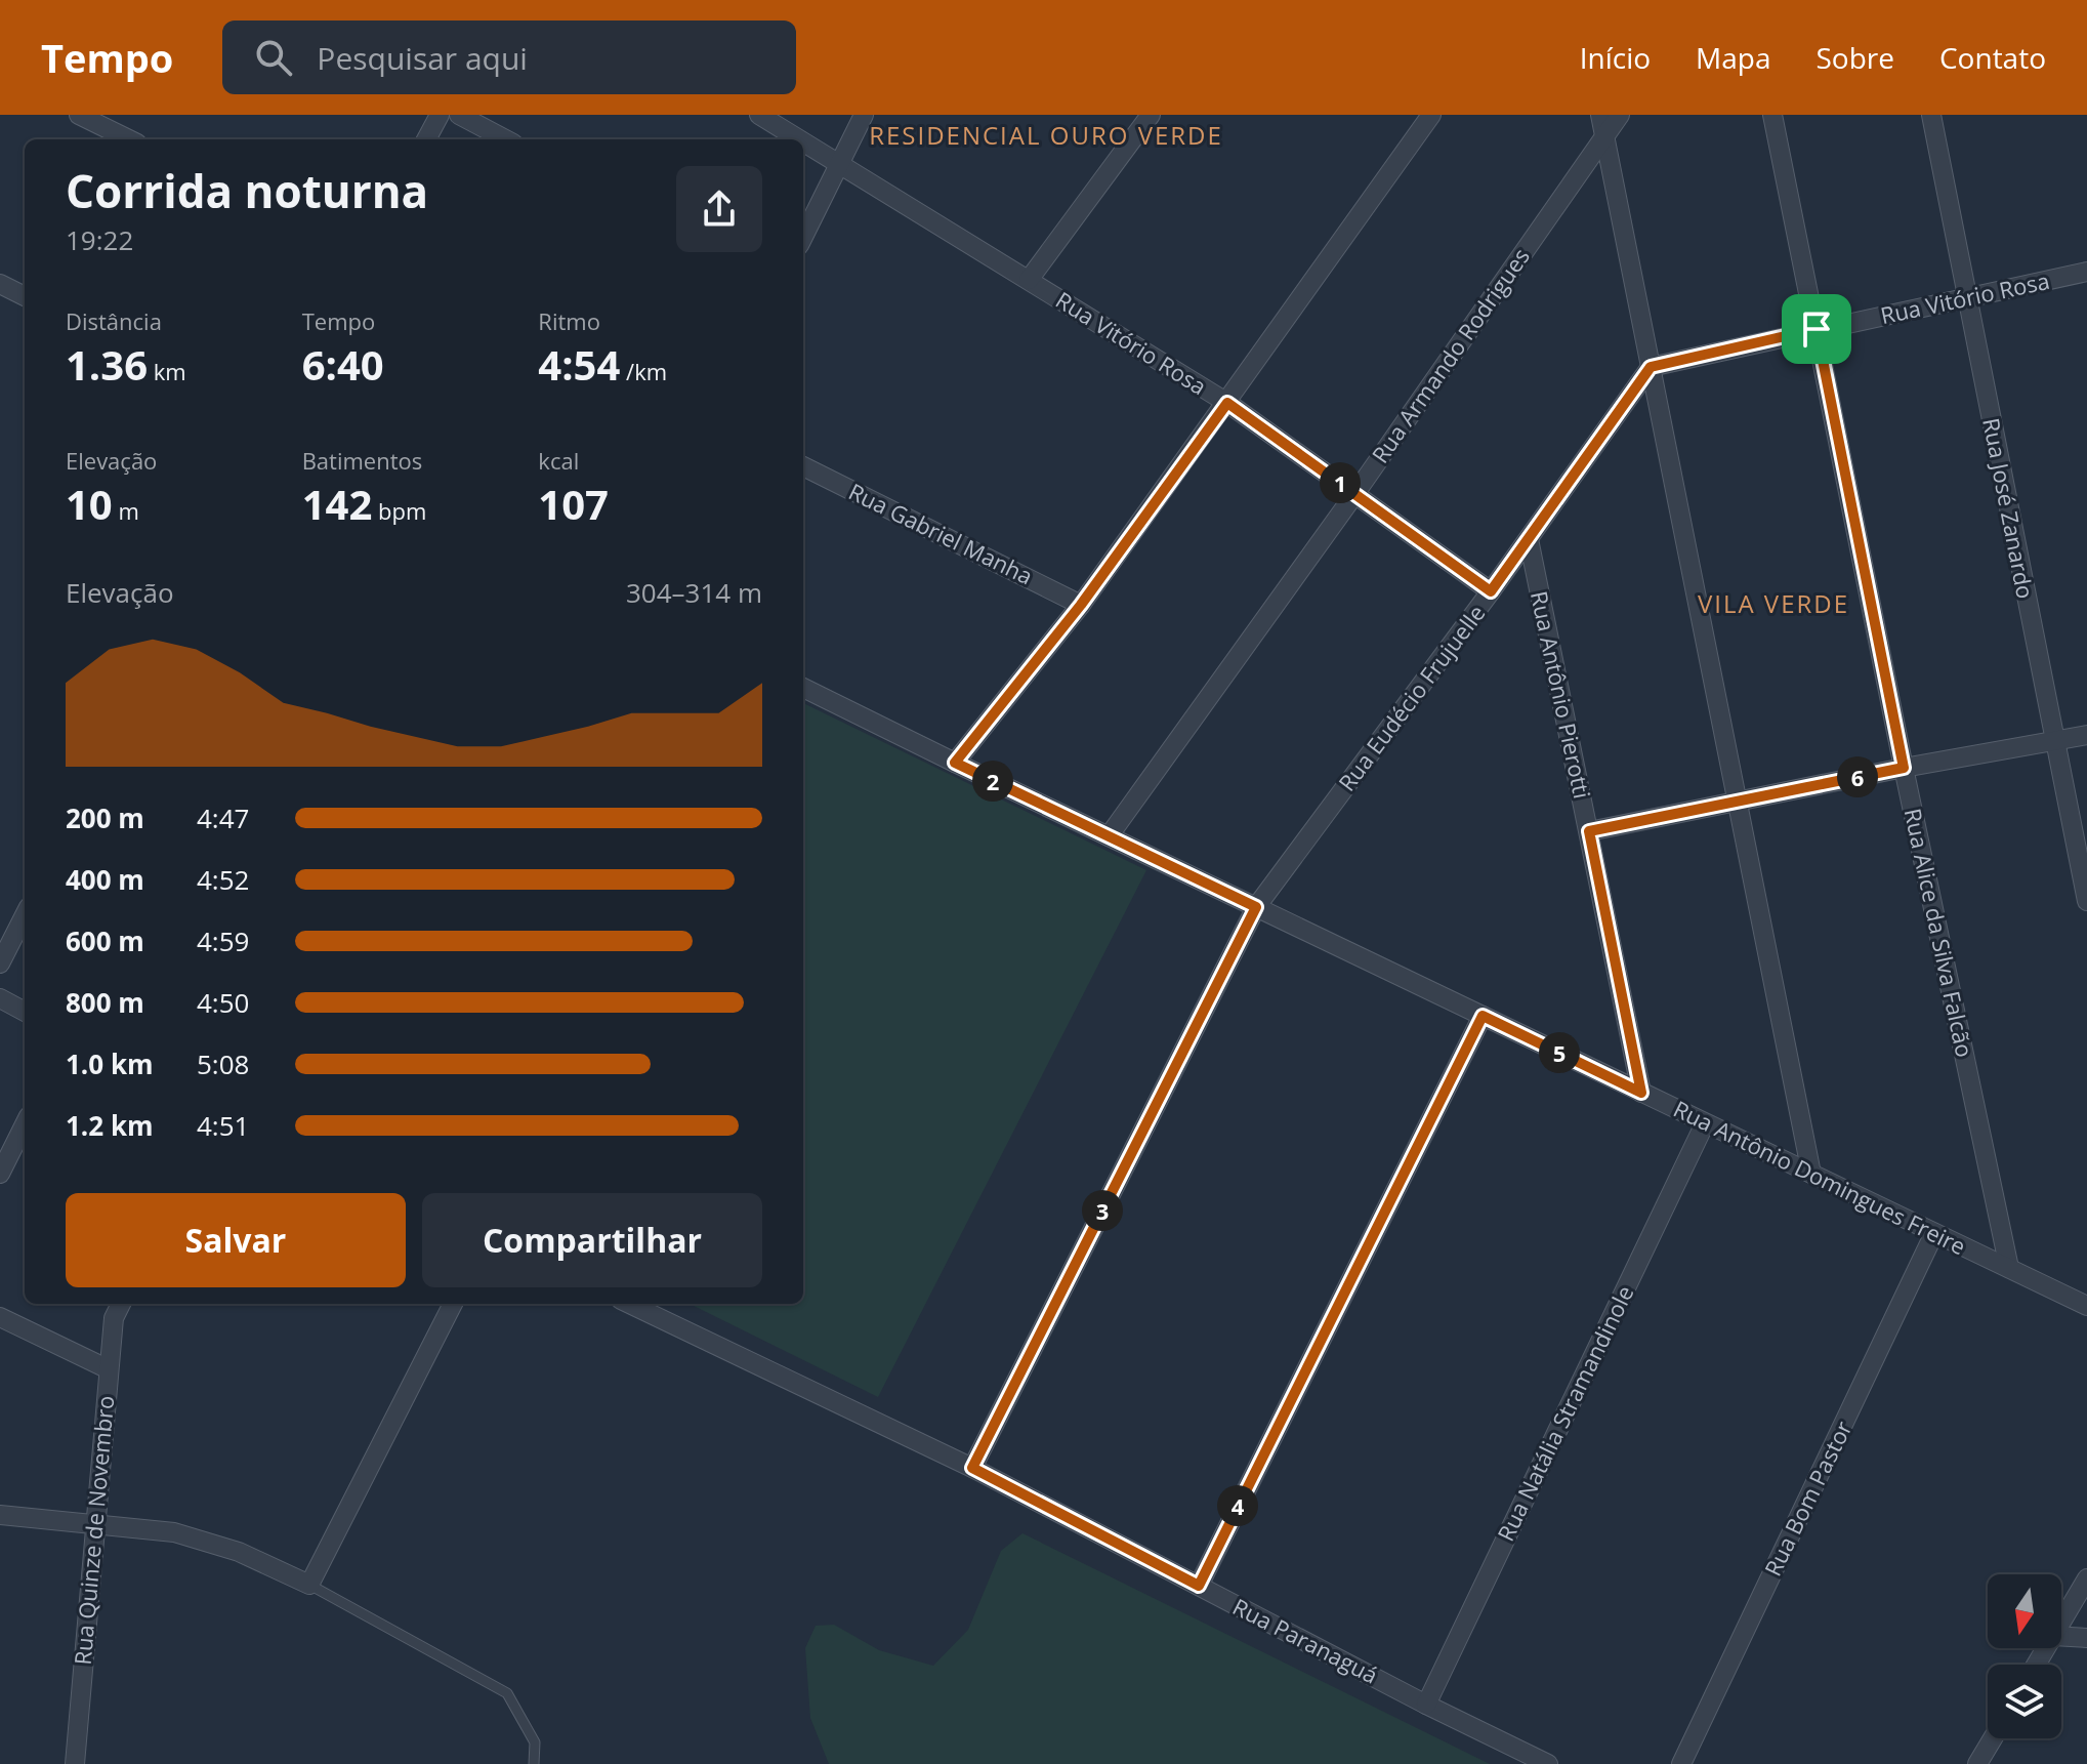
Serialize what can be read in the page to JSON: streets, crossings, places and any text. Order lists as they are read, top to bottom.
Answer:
{
  "streets": {
    "street": [
      "Rua Vitório Rosa",
      "Rua Armando Rodrigues",
      "Rua José Zanardo",
      "Rua Gabriel Manha",
      "Rua Antônio Pierotti",
      "Rua Eudécio Frujuelle",
      "Rua Alice da Silva Falcão",
      "Rua Antônio Domingues Freire",
      "Rua Natália Stramandinole",
      "Rua Bom Pastor",
      "Rua Quinze de Novembro",
      "Rua Paranaguá"
    ]
  },
  "crossings": [
    ["Rua Vitório Rosa", "Rua Armando Rodrigues"],
    ["Rua Vitório Rosa", "Rua José Zanardo"],
    ["Rua Vitório Rosa", "Rua Eudécio Frujuelle"],
    ["Rua Vitório Rosa", "Rua Alice da Silva Falcão"],
    ["Rua Armando Rodrigues", "Rua Antônio Domingues Freire"],
    ["Rua Antônio Pierotti", "Rua Eudécio Frujuelle"],
    ["Rua Antônio Pierotti", "Rua Antônio Domingues Freire"],
    ["Rua Eudécio Frujuelle", "Rua Antônio Domingues Freire"],
    ["Rua Eudécio Frujuelle", "Rua Paranaguá"],
    ["Rua Alice da Silva Falcão", "Rua Antônio Domingues Freire"],
    ["Rua Antônio Domingues Freire", "Rua Natália Stramandinole"],
    ["Rua Antônio Domingues Freire", "Rua Bom Pastor"],
    ["Rua Natália Stramandinole", "Rua Paranaguá"]
  ],
  "districts": ["RESIDENCIAL OURO VERDE", "VILA VERDE"],
  "north": "bottom",
  "page": {
    "header": "Tempo",
    "search": "Pesquisar aqui",
    "nav": [
      "Início",
      "Mapa",
      "Sobre",
      "Contato"
    ],
    "heading": ["Corrida noturna", "19:22"],
    "stats": [
      ["Distância", "1.36 km"],
      ["Tempo", "6:40"],
      ["Ritmo", "4:54 /km"],
      ["Elevação", "10 m"],
      ["Batimentos", "142 bpm"],
      ["kcal", "107"]
    ],
    "pins": [
      "1",
      "6",
      "2",
      "5",
      "3",
      "4"
    ],
    "chart": ["Elevação", "304–314 m"],
    "list": [
      {
        "name": "200 m",
        "note": "4:47"
      },
      {
        "name": "400 m",
        "note": "4:52"
      },
      {
        "name": "600 m",
        "note": "4:59"
      },
      {
        "name": "800 m",
        "note": "4:50"
      },
      {
        "name": "1.0 km",
        "note": "5:08"
      },
      {
        "name": "1.2 km",
        "note": "4:51"
      }
    ],
    "buttons": ["Salvar", "Compartilhar"]
  }
}
